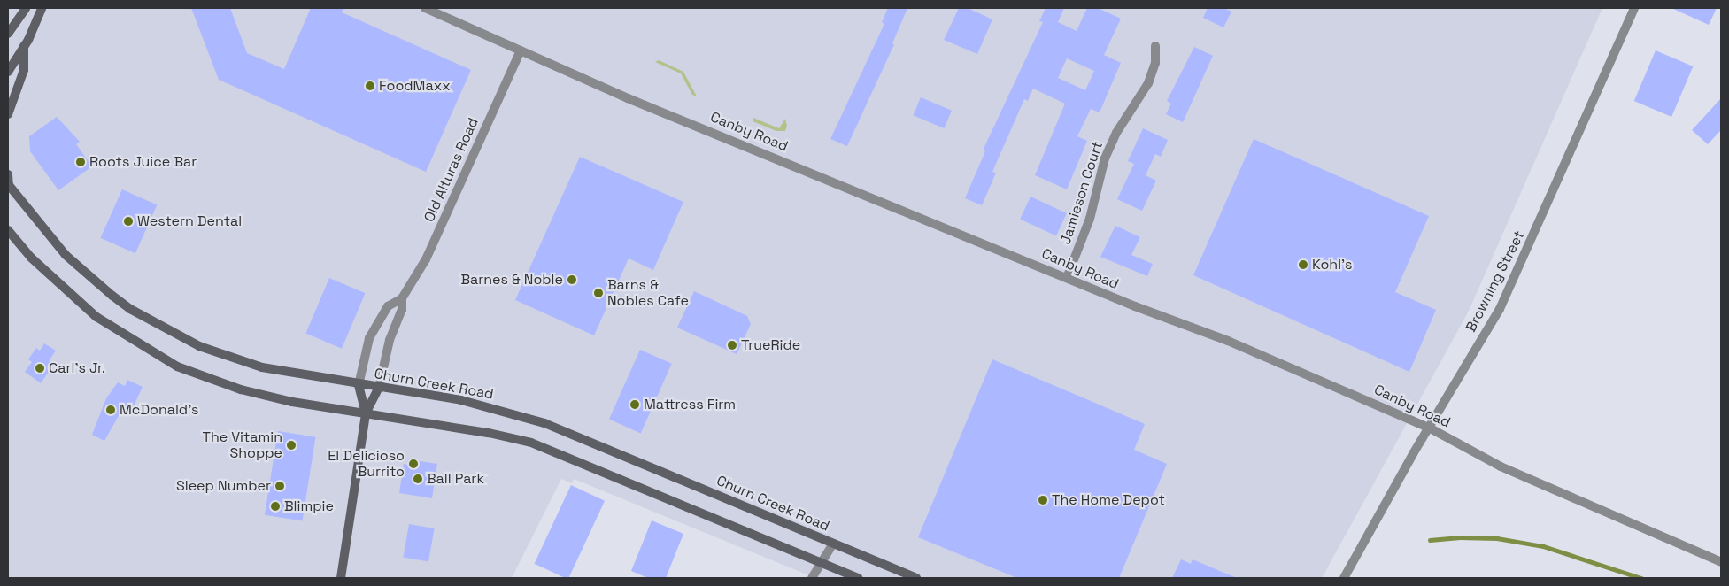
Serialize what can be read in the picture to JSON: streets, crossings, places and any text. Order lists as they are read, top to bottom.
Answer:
{
  "streets": {
    "main road": ["Old Alturas Road", "Churn Creek Road"],
    "street": ["Canby Road", "Jamieson Court", "Browning Street"]
  },
  "crossings": [
    ["Canby Road", "Old Alturas Road"],
    ["Canby Road", "Jamieson Court"],
    ["Canby Road", "Browning Street"],
    ["Old Alturas Road", "Churn Creek Road"]
  ],
  "places": [
    "FoodMaxx",
    "Roots Juice Bar",
    "Western Dental",
    "Kohl's",
    "Barnes & Noble",
    "Barns & Nobles Cafe",
    "TrueRide",
    "Carl's Jr.",
    "Mattress Firm",
    "McDonald's",
    "The Vitamin Shoppe",
    "El Delicioso Burrito",
    "Ball Park",
    "Sleep Number",
    "The Home Depot",
    "Blimpie"
  ]
}
